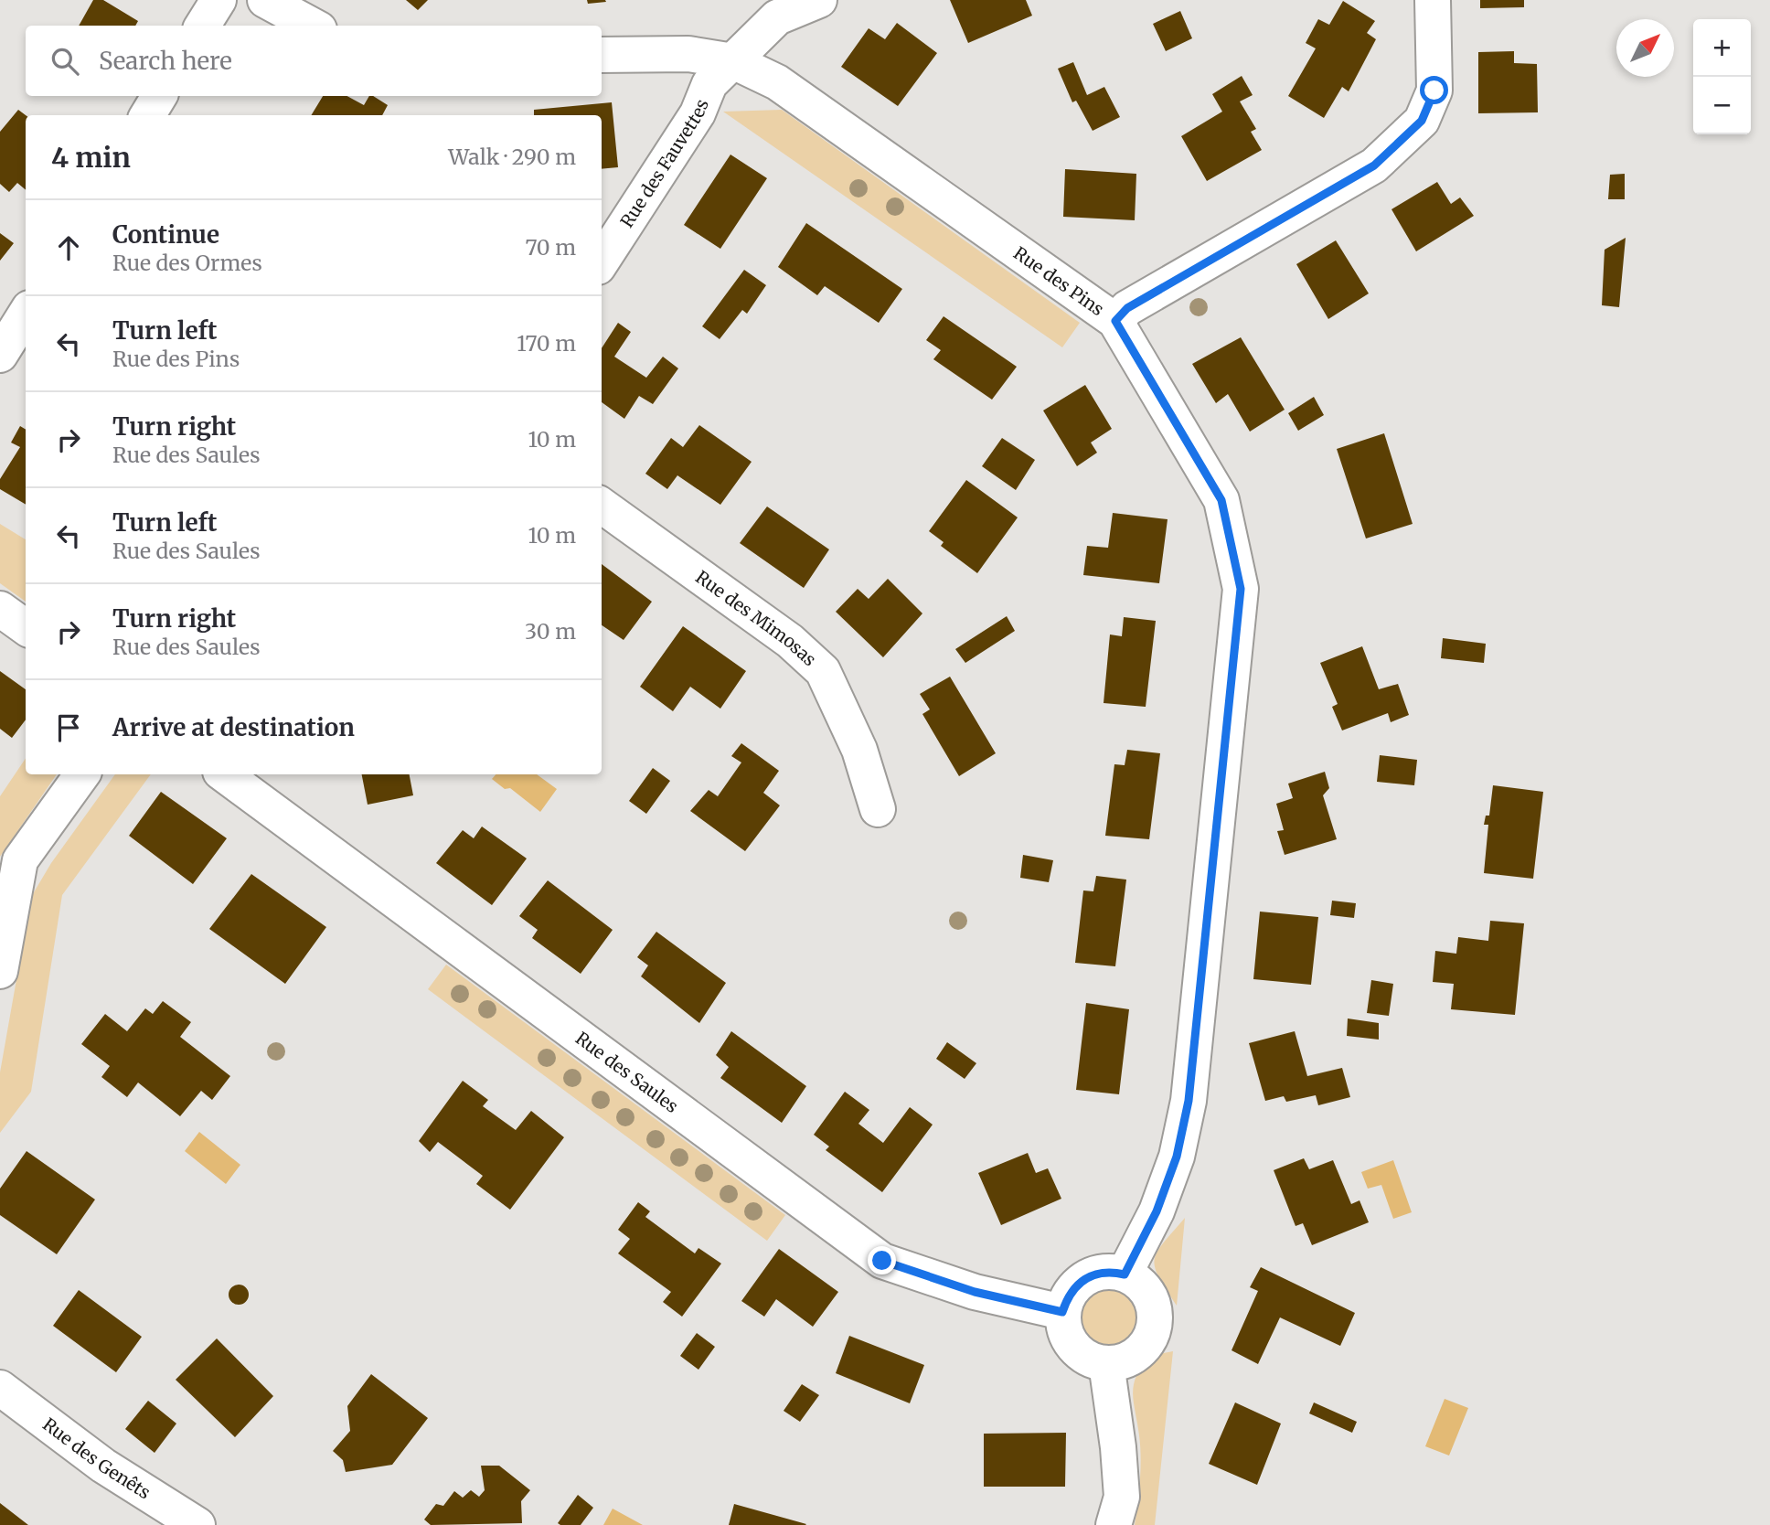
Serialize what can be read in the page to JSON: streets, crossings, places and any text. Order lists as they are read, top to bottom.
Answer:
{
  "streets": {
    "street": [
      "Rue des Fauvettes",
      "Rue des Pins",
      "Rue des Mimosas",
      "Rue des Saules",
      "Rue des Genêts"
    ]
  },
  "crossings": [
    ["Rue des Fauvettes", "Rue des Pins"],
    ["Rue des Pins", "Rue des Saules"]
  ],
  "north": "top right",
  "page": {
    "map_buttons": ["+", "−"],
    "search": "Search here",
    "heading": ["4 min", "Walk · 290 m"],
    "list": [
      ["Continue", "Rue des Ormes", "70 m"],
      ["Turn left", "Rue des Pins", "170 m"],
      ["Turn right", "Rue des Saules", "10 m"],
      ["Turn left", "Rue des Saules", "10 m"],
      ["Turn right", "Rue des Saules", "30 m"],
      "Arrive at destination"
    ]
  }
}
